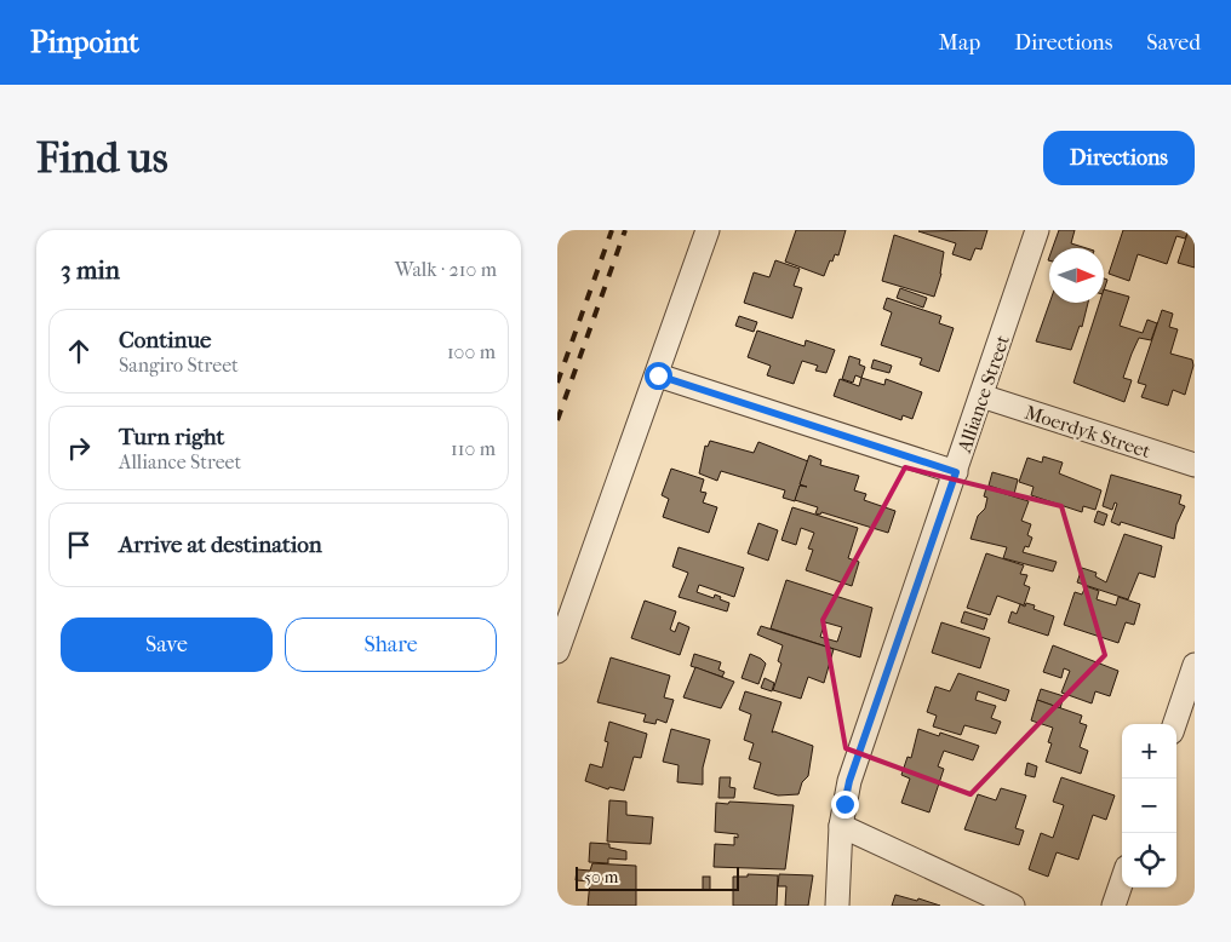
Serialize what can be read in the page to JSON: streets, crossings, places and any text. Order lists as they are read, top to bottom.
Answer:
{
  "streets": {
    "street": ["Alliance Street", "Moerdyk Street"]
  },
  "crossings": [
    ["Alliance Street", "Moerdyk Street"]
  ],
  "scale_bar": "50 m",
  "north": "right",
  "page": {
    "header": "Pinpoint",
    "nav": ["Map", "Directions", "Saved"],
    "buttons": [
      "Directions",
      ["Save", "Share"]
    ],
    "title": "Find us",
    "heading": ["3 min", "Walk · 210 m"],
    "list": [
      ["Continue", "Sangiro Street", "100 m"],
      ["Turn right", "Alliance Street", "110 m"],
      "Arrive at destination"
    ],
    "map_buttons": ["+", "−"],
    "scale": "50 m"
  }
}
